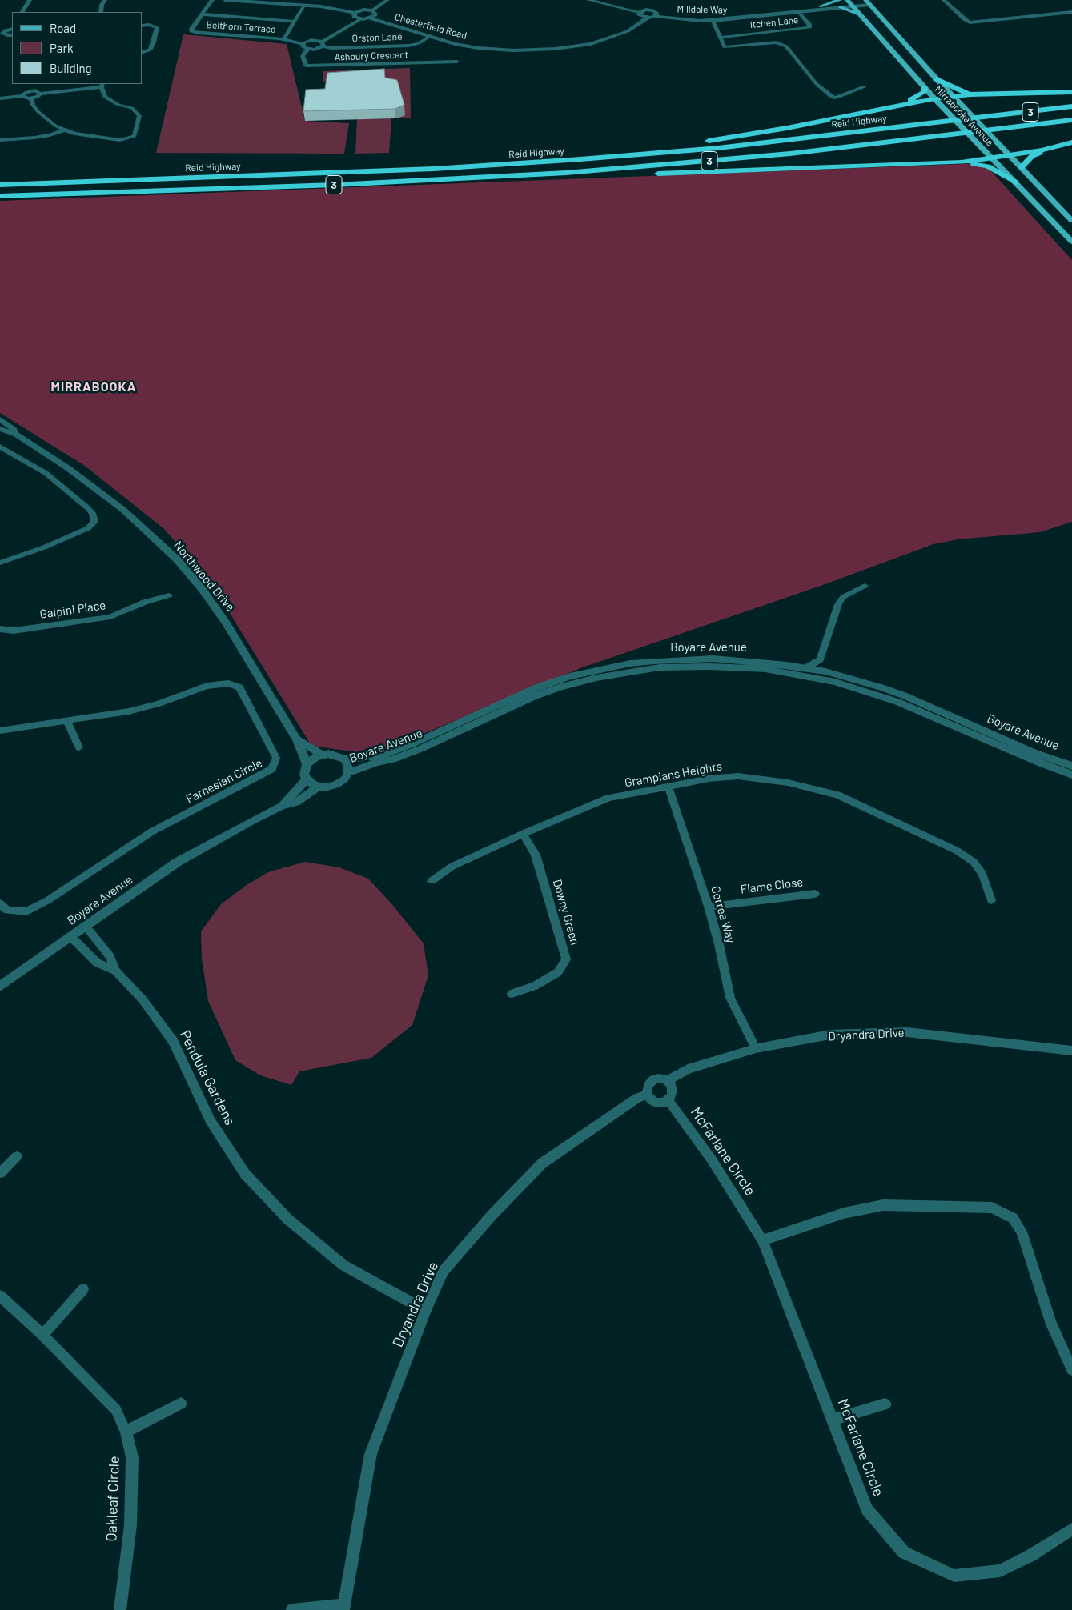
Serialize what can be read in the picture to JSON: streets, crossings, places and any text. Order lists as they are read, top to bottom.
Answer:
{
  "streets": {
    "highway": ["3", "Reid Highway"],
    "main road": ["Mirrabooka Avenue"],
    "street": [
      "Milldale Way",
      "Itchen Lane",
      "Chesterfield Road",
      "Belthorn Terrace",
      "Orston Lane",
      "Ashbury Crescent",
      "Northwood Drive",
      "Galpini Place",
      "Boyare Avenue",
      "Grampians Heights",
      "Farnesian Circle",
      "Flame Close",
      "Downy Green",
      "Correa Way",
      "Dryandra Drive",
      "Pendula Gardens",
      "McFarlane Circle",
      "Oakleaf Circle"
    ]
  },
  "crossings": [
    ["Milldale Way", "Itchen Lane"],
    ["Milldale Way", "Mirrabooka Avenue"],
    ["Chesterfield Road", "Orston Lane"],
    ["Orston Lane", "Ashbury Crescent"],
    ["Northwood Drive", "Boyare Avenue"],
    ["Boyare Avenue", "Pendula Gardens"],
    ["Grampians Heights", "Downy Green"],
    ["Grampians Heights", "Correa Way"],
    ["Flame Close", "Correa Way"],
    ["Correa Way", "Dryandra Drive"],
    ["Dryandra Drive", "Pendula Gardens"],
    ["Dryandra Drive", "McFarlane Circle"]
  ],
  "districts": ["MIRRABOOKA"],
  "legend": ["Road", "Park", "Building"]
}
